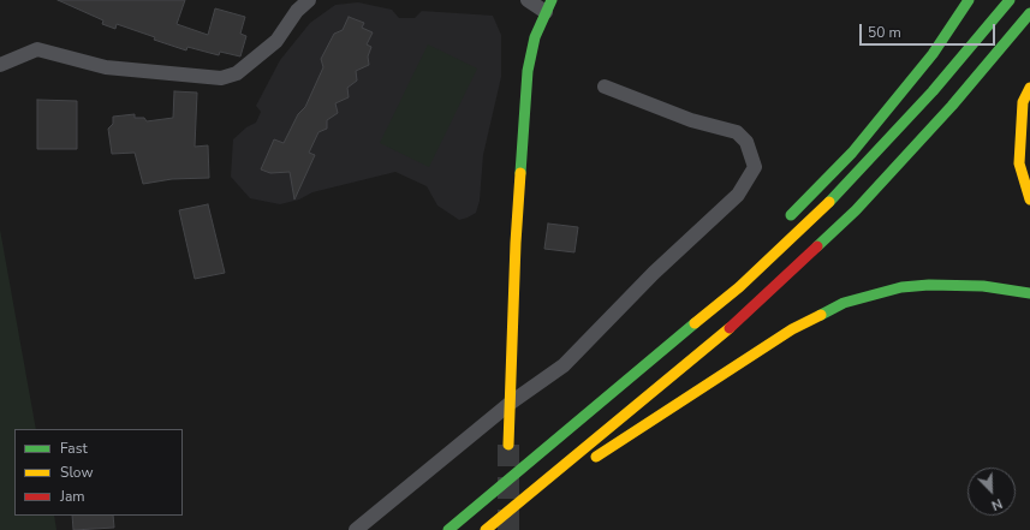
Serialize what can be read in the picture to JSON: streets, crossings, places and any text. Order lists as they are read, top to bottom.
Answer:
{
  "legend": ["Fast", "Slow", "Jam"],
  "scale_bar": "50 m",
  "north": "bottom right"
}
